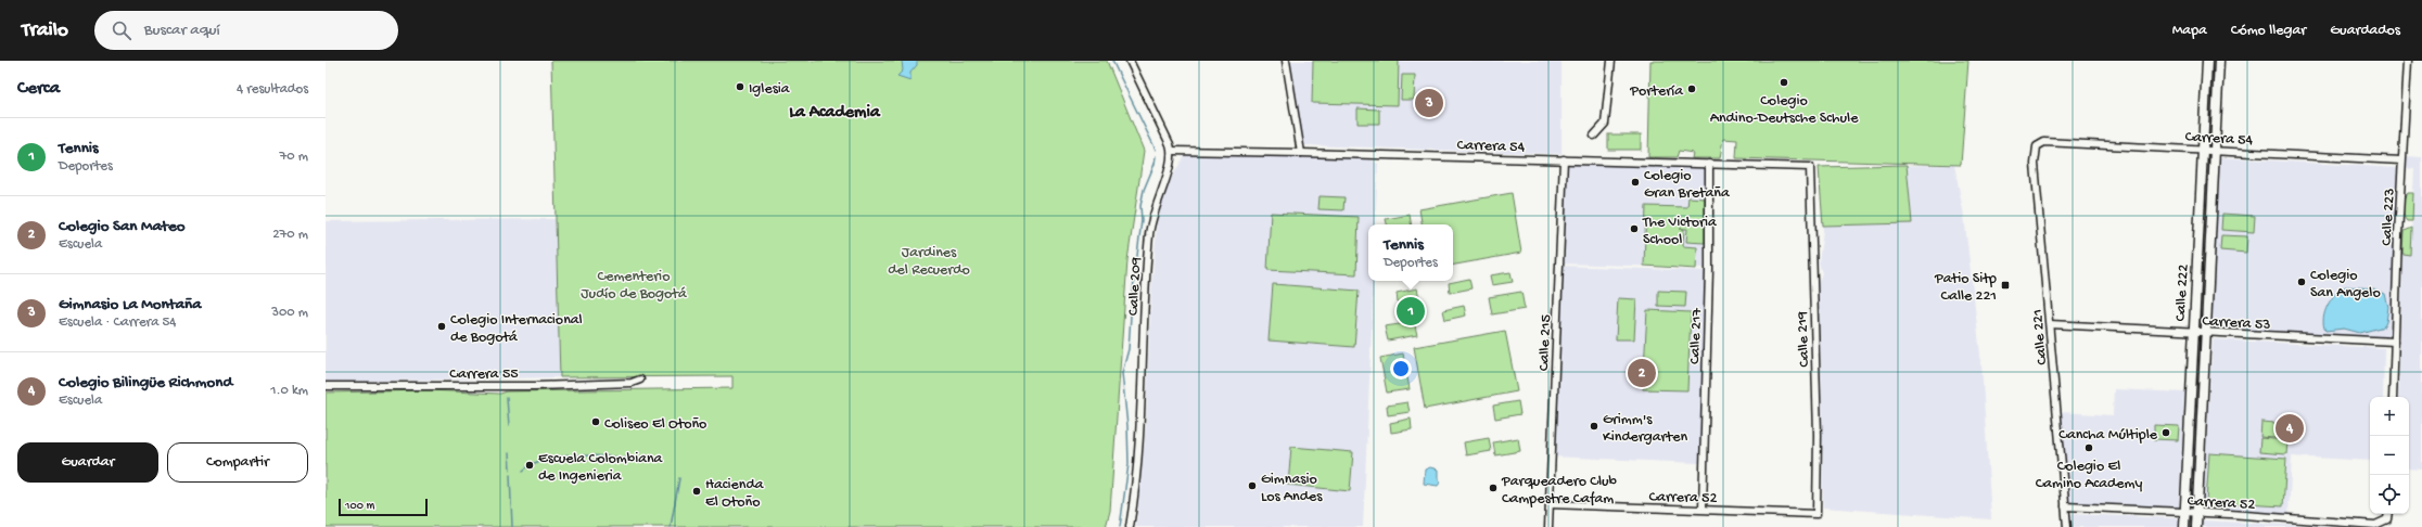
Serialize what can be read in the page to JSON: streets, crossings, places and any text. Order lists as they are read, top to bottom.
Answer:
{
  "streets": {
    "street": [
      "Carrera 54",
      "Calle 223",
      "Calle 209",
      "Calle 222",
      "Carrera 53",
      "Calle 217",
      "Calle 221",
      "Calle 219",
      "Calle 215",
      "Carrera 55",
      "Carrera 52"
    ]
  },
  "crossings": [
    ["Carrera 54", "Calle 223"],
    ["Carrera 54", "Calle 209"],
    ["Carrera 54", "Calle 222"],
    ["Carrera 54", "Calle 217"],
    ["Carrera 54", "Calle 221"],
    ["Carrera 54", "Calle 219"],
    ["Carrera 54", "Calle 215"],
    ["Calle 223", "Carrera 53"],
    ["Calle 222", "Carrera 53"],
    ["Calle 222", "Carrera 52"],
    ["Carrera 53", "Calle 221"],
    ["Calle 217", "Carrera 52"],
    ["Calle 221", "Carrera 52"],
    ["Calle 219", "Carrera 52"],
    ["Calle 215", "Carrera 52"]
  ],
  "districts": ["La Academia"],
  "parks": ["Jardines del Recuerdo", "Cementerio Judío de Bogotá"],
  "places": {
    "other": [
      "Colegio Andino-Deutsche Schule",
      "Iglesia",
      "Portería",
      "Colegio Gran Bretaña",
      "The Victoria School",
      "Colegio San Angelo",
      "Colegio Internacional de Bogotá",
      "Coliseo El Otoño",
      "Grimm's Kindergarten",
      "Cancha Múltiple",
      "Colegio El Camino Academy",
      "Escuela Colombiana de Ingenieria",
      "Gimnasio Los Andes",
      "Parqueadero Club Campestre Cafam",
      "Hacienda El Otoño"
    ],
    "transit": ["Patio Sitp Calle 221"]
  },
  "scale_bar": "100 m",
  "page": {
    "header": "Trailo",
    "search": "Buscar aquí",
    "nav": ["Mapa", "Cómo llegar", "Guardados"],
    "heading": ["Cerca", "4 resultados"],
    "pins": [
      "3",
      "1",
      "2",
      "4"
    ],
    "list": [
      {
        "mark": "1",
        "name": "Tennis",
        "note": "Deportes",
        "value": "70 m"
      },
      {
        "mark": "2",
        "name": "Colegio San Mateo",
        "note": "Escuela",
        "value": "270 m"
      },
      {
        "mark": "3",
        "name": "Gimnasio La Montaña",
        "note": "Escuela · Carrera 54",
        "value": "300 m"
      },
      {
        "mark": "4",
        "name": "Colegio Bilingüe Richmond",
        "note": "Escuela",
        "value": "1.0 km"
      }
    ],
    "popup": ["Tennis", "Deportes"],
    "map_buttons": ["+", "−"],
    "buttons": ["Guardar", "Compartir"],
    "scale": "100 m"
  }
}
